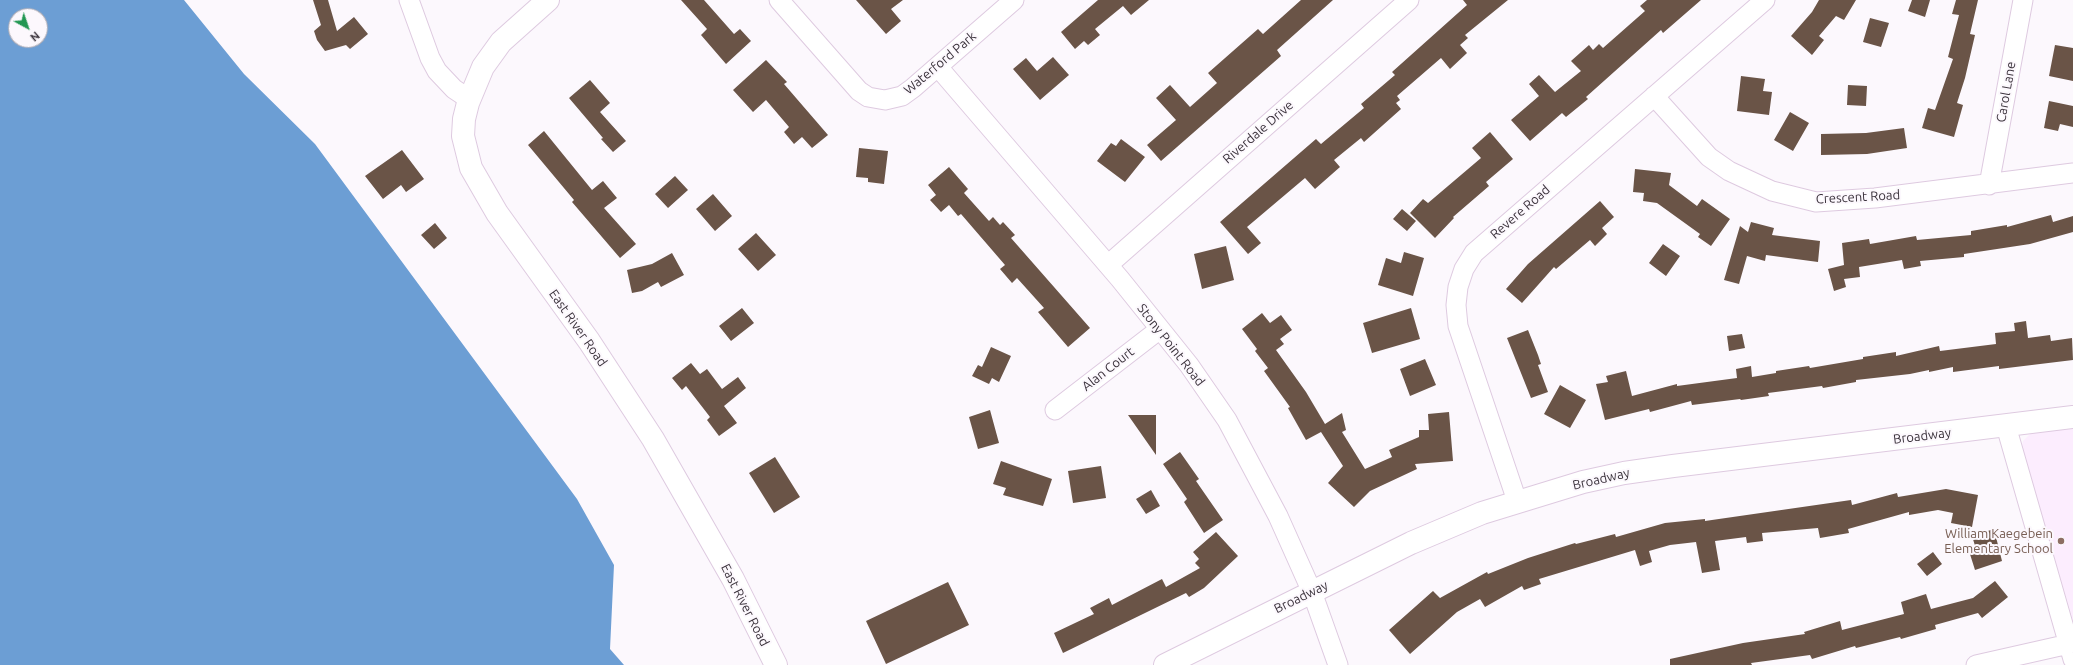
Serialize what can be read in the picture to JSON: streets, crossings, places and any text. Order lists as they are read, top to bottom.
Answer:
{
  "streets": {
    "street": [
      "Waterford Park",
      "Carol Lane",
      "Riverdale Drive",
      "Crescent Road",
      "Revere Road",
      "East River Road",
      "Stony Point Road",
      "Alan Court",
      "Broadway"
    ]
  },
  "crossings": [
    ["Waterford Park", "Stony Point Road"],
    ["Carol Lane", "Crescent Road"],
    ["Riverdale Drive", "Stony Point Road"],
    ["Crescent Road", "Revere Road"],
    ["Revere Road", "Broadway"],
    ["Stony Point Road", "Alan Court"],
    ["Stony Point Road", "Broadway"]
  ],
  "places": ["William Kaegebein Elementary School"],
  "north": "bottom right"
}
